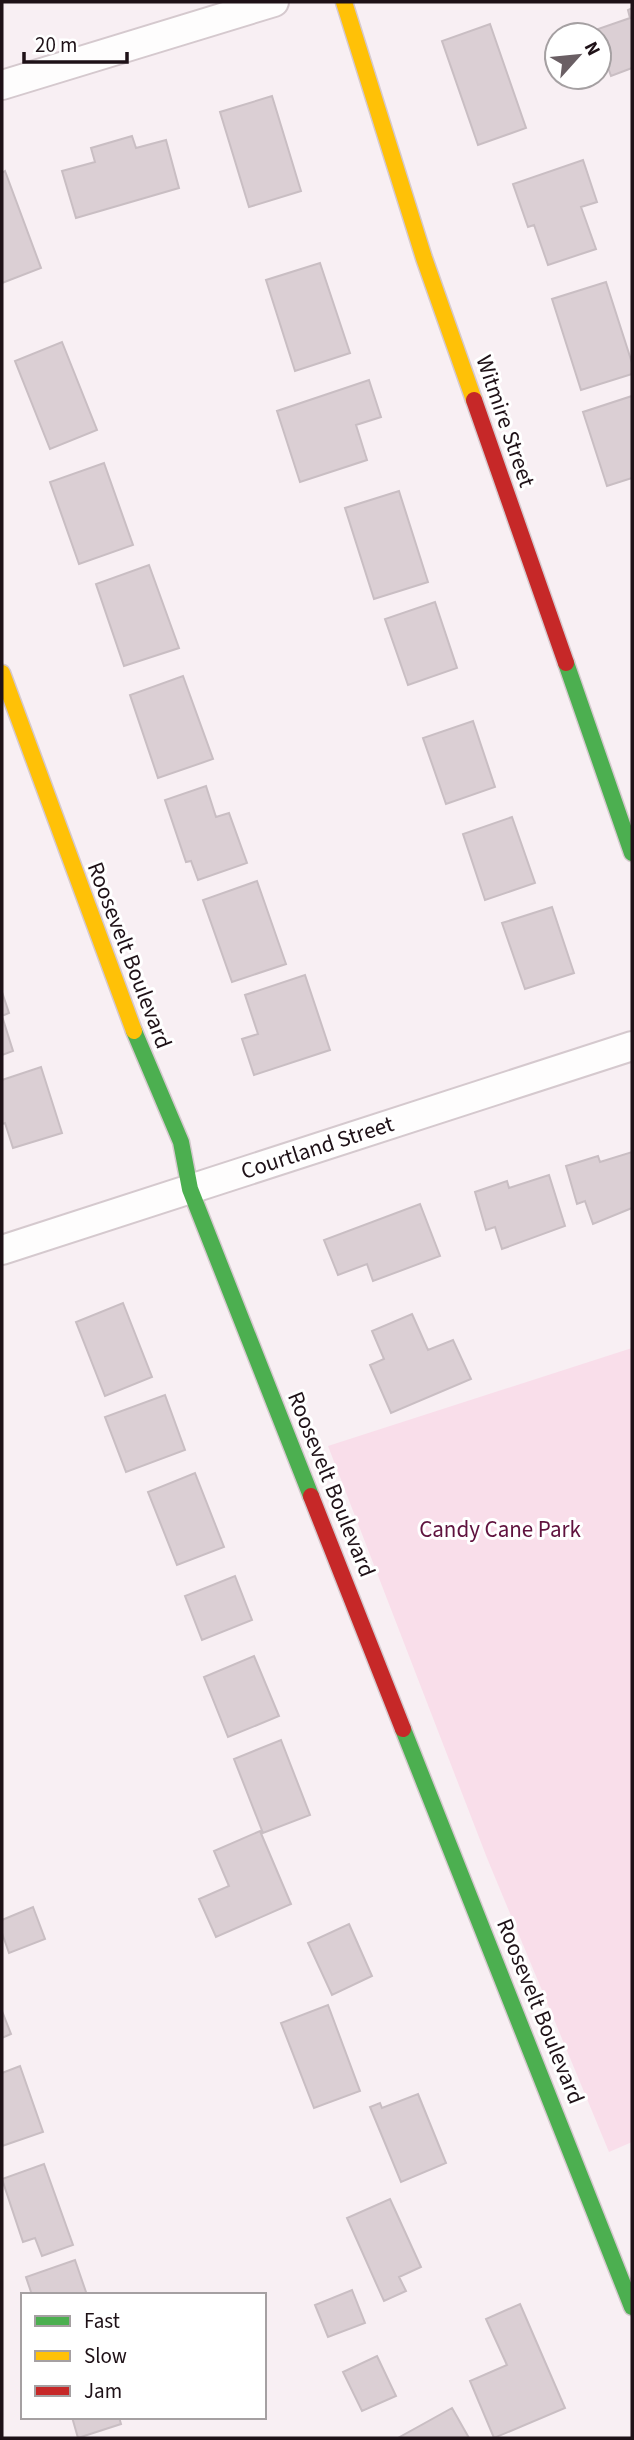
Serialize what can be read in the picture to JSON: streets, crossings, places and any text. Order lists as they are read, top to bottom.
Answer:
{
  "streets": {
    "street": ["Witmire Street", "Roosevelt Boulevard", "Courtland Street"]
  },
  "crossings": [
    ["Roosevelt Boulevard", "Courtland Street"]
  ],
  "parks": ["Candy Cane Park"],
  "legend": ["Fast", "Slow", "Jam"],
  "scale_bar": "20 m",
  "north": "top right"
}
